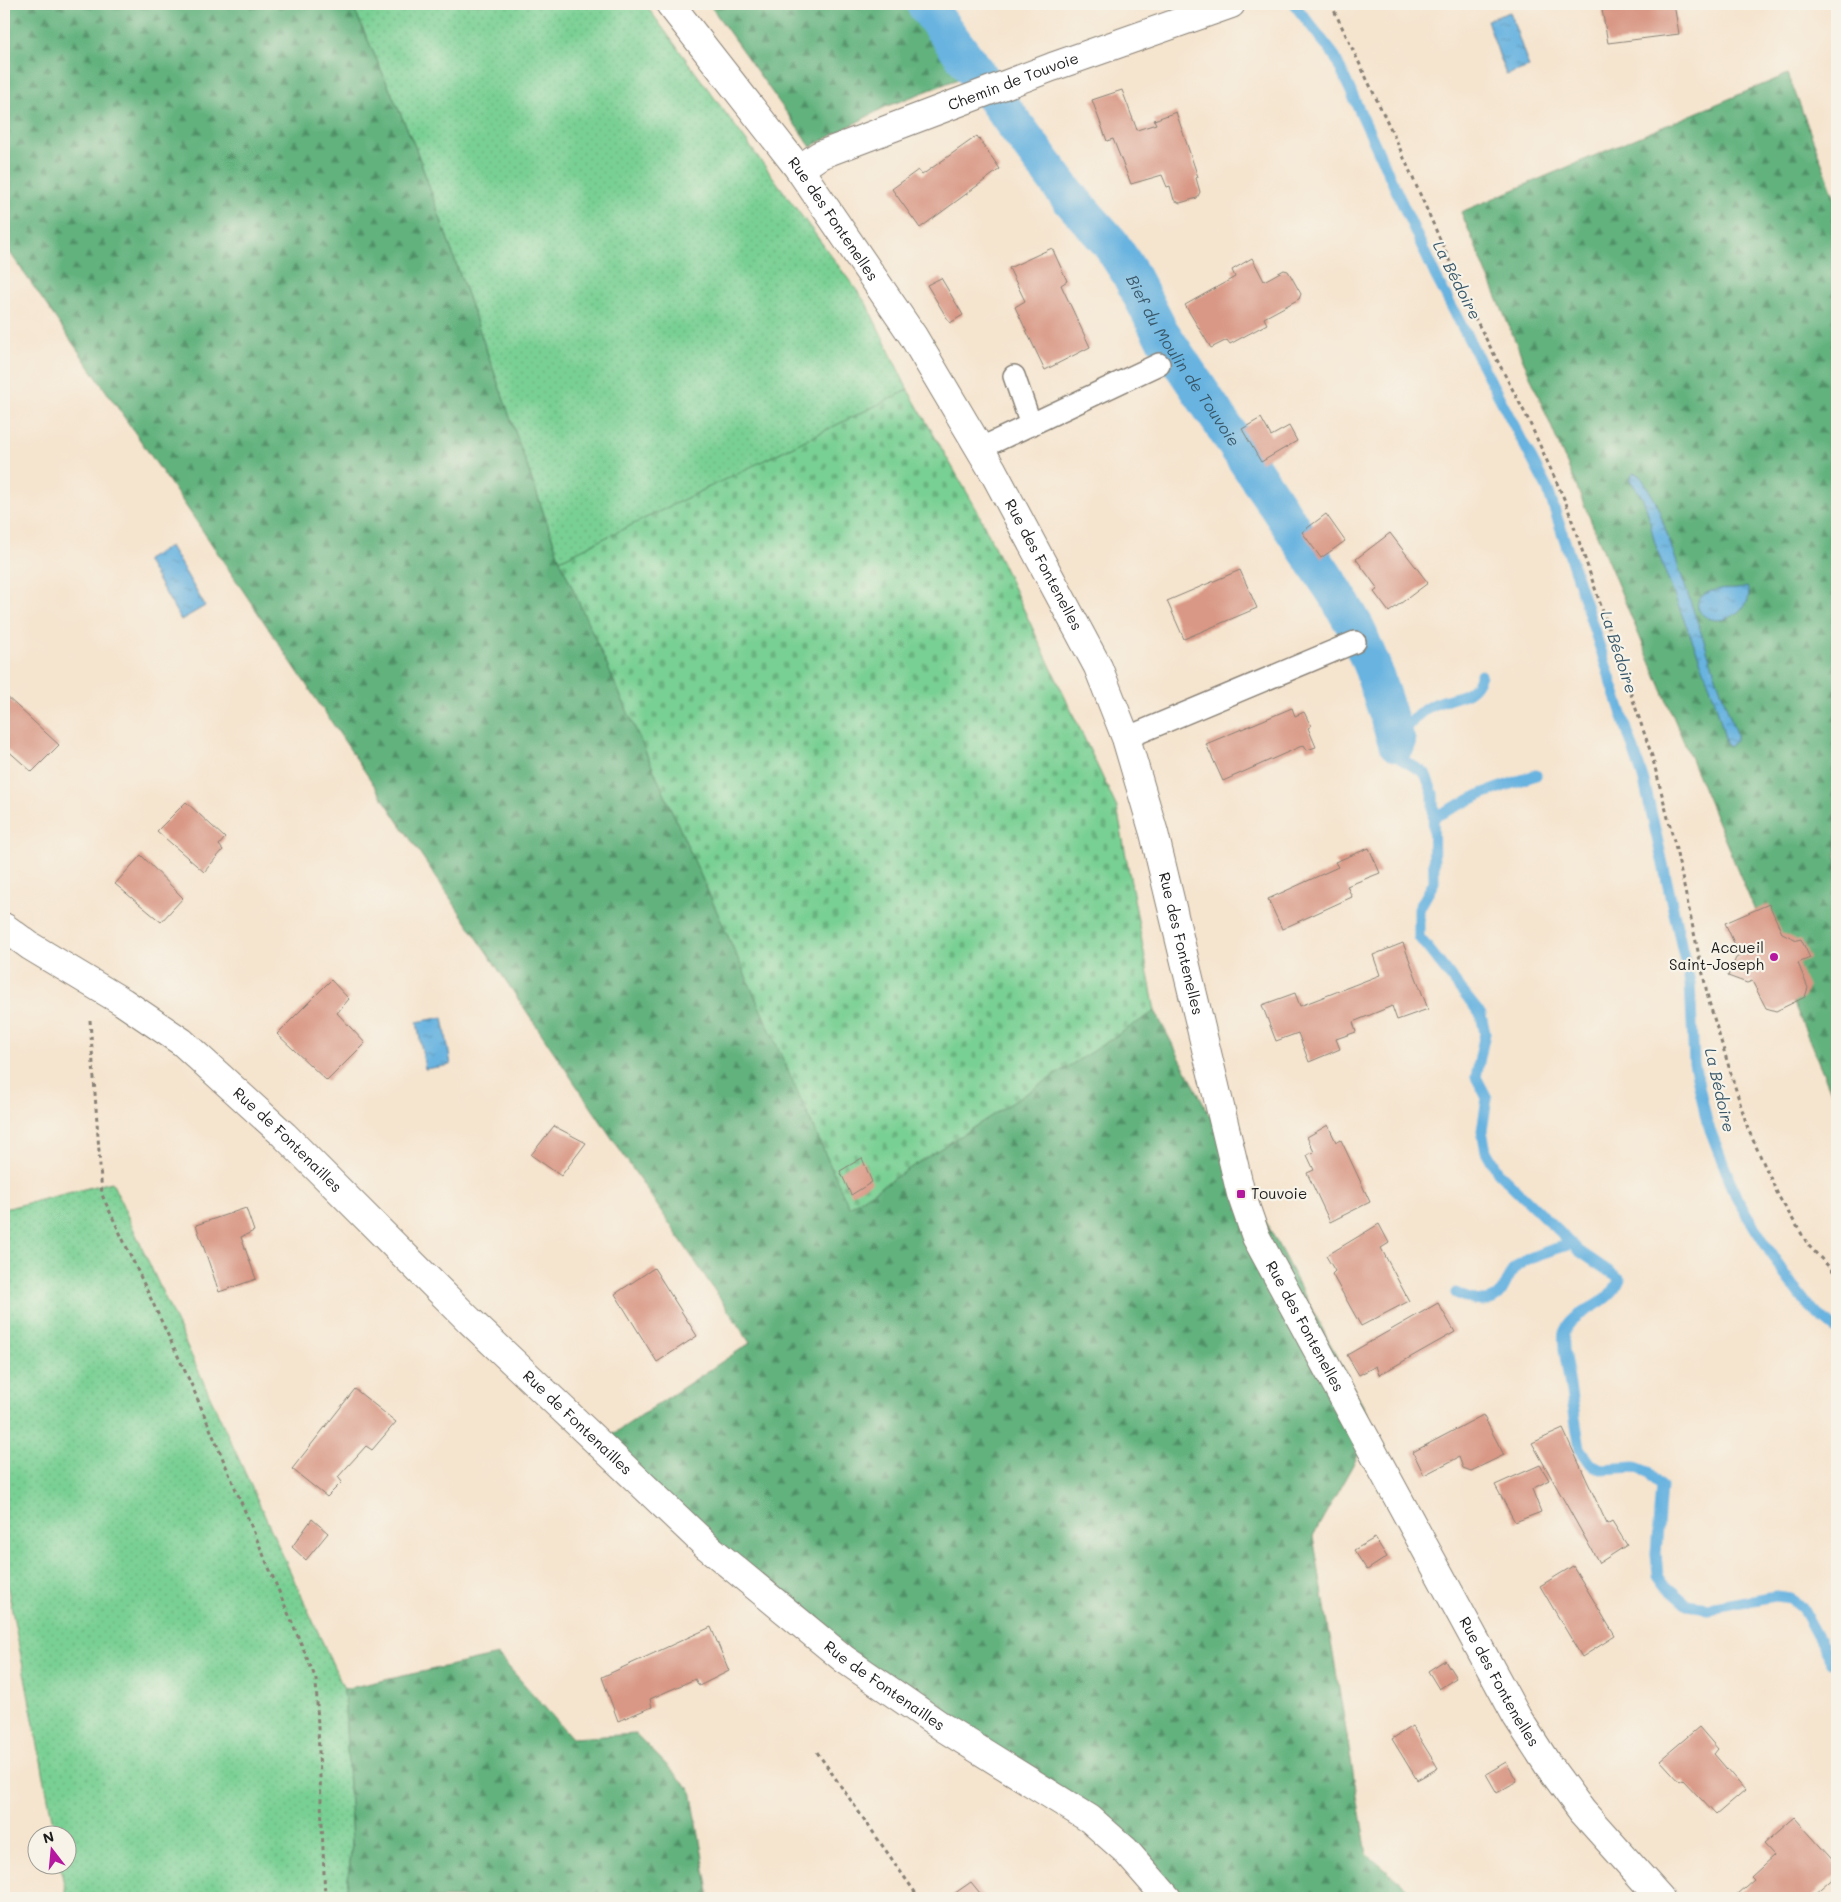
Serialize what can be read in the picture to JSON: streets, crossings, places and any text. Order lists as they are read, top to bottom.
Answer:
{
  "streets": {
    "street": ["Chemin de Touvoie", "Rue des Fontenelles", "Rue de Fontenailles"]
  },
  "crossings": [
    ["Chemin de Touvoie", "Rue des Fontenelles"]
  ],
  "water": ["La Bédoire", "Bief du Moulin de Touvoie"],
  "places": {
    "other": ["Accueil Saint-Joseph"],
    "transit": ["Touvoie"]
  },
  "north": "top"
}
